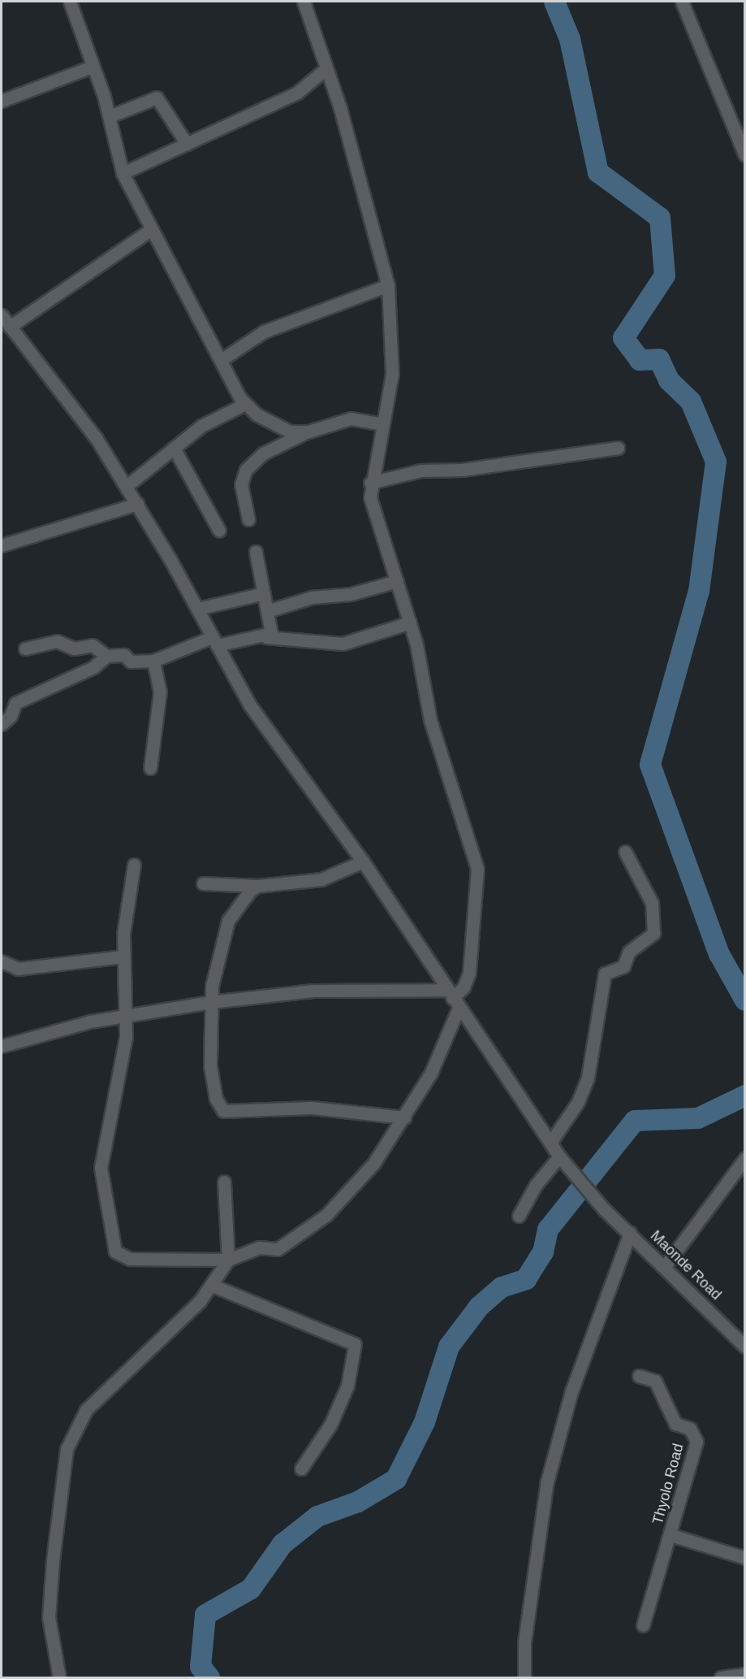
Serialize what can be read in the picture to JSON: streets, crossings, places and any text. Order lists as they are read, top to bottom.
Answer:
{
  "streets": {
    "street": ["Maonde Road", "Thyolo Road"]
  }
}
